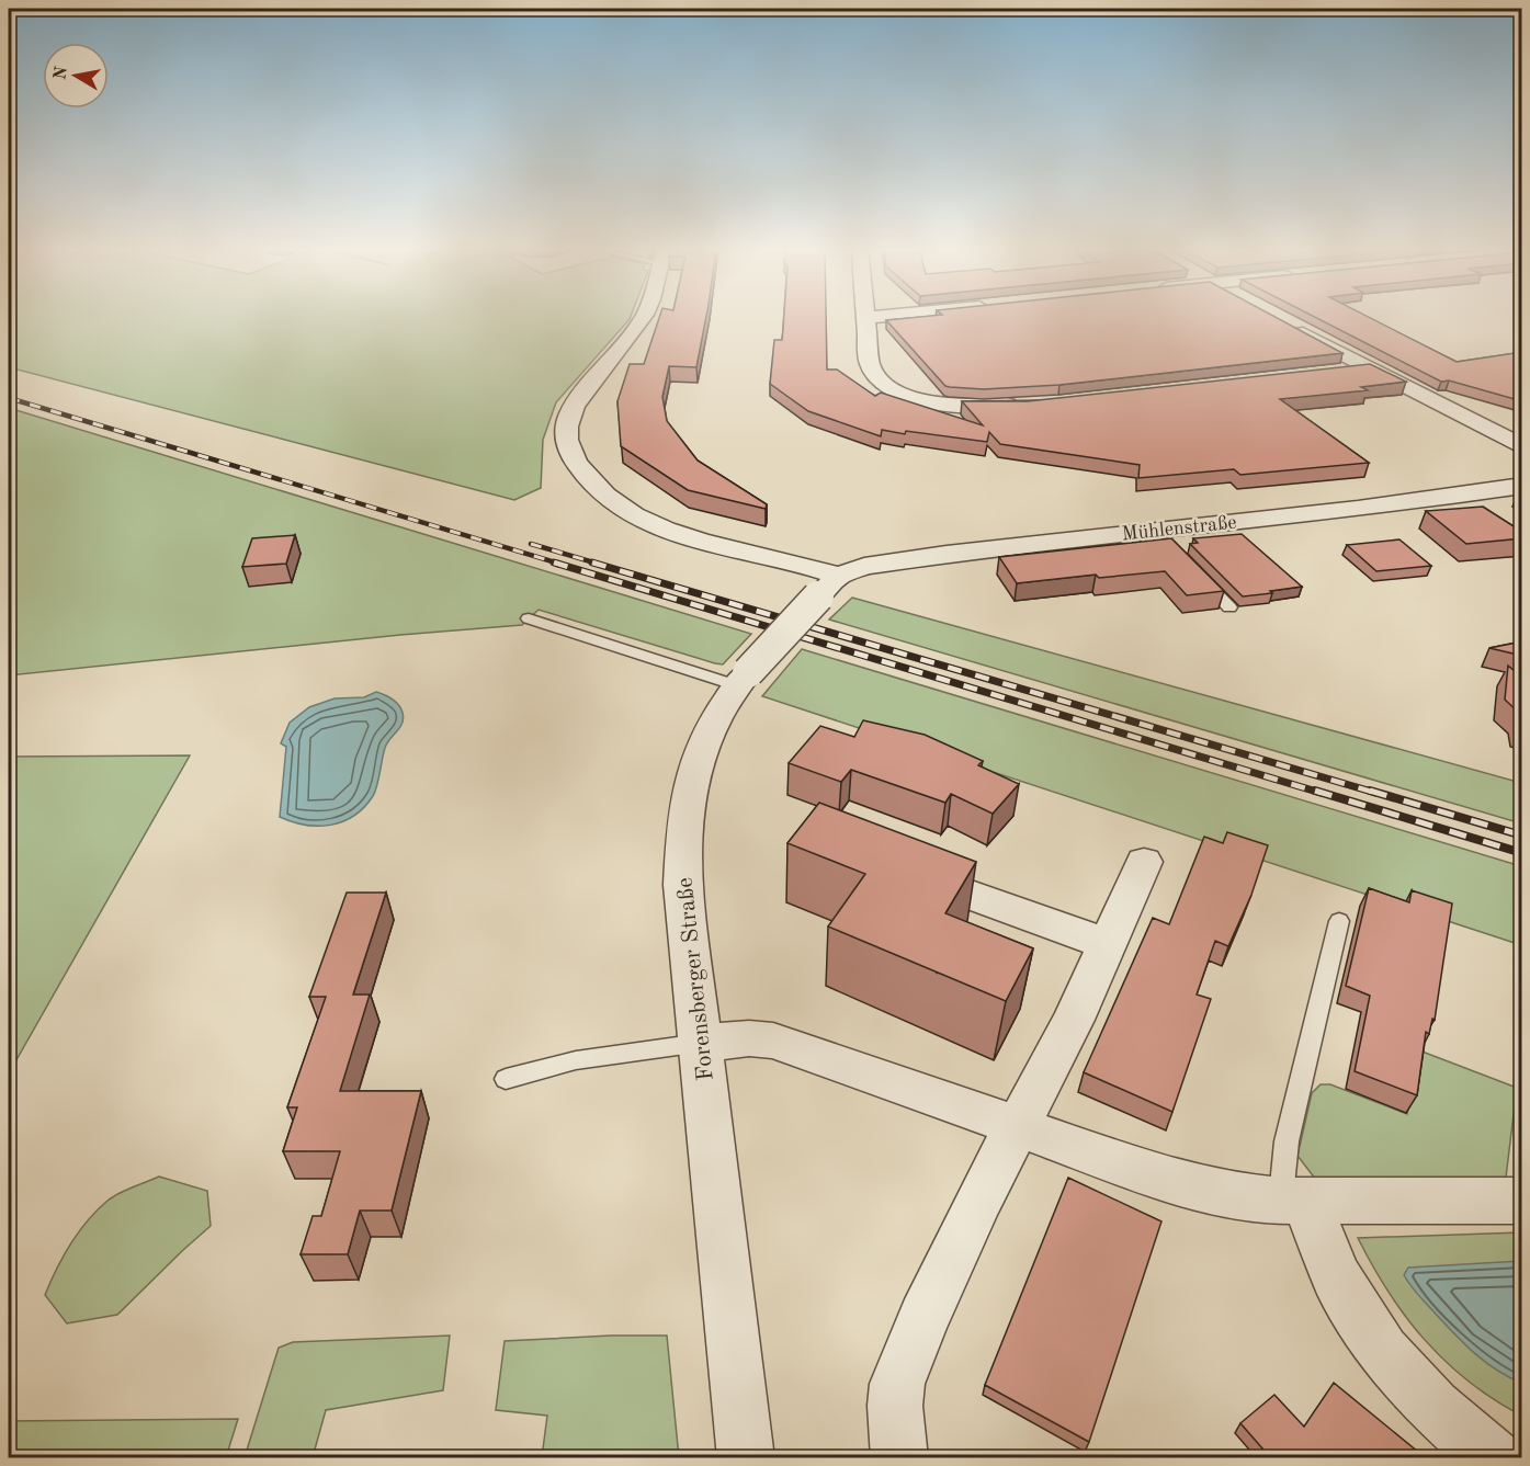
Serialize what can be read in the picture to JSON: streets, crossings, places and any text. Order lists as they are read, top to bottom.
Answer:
{
  "streets": {
    "street": ["Mühlenstraße", "Forensberger Straße"]
  },
  "crossings": [
    ["Mühlenstraße", "Forensberger Straße"]
  ],
  "north": "left"
}
